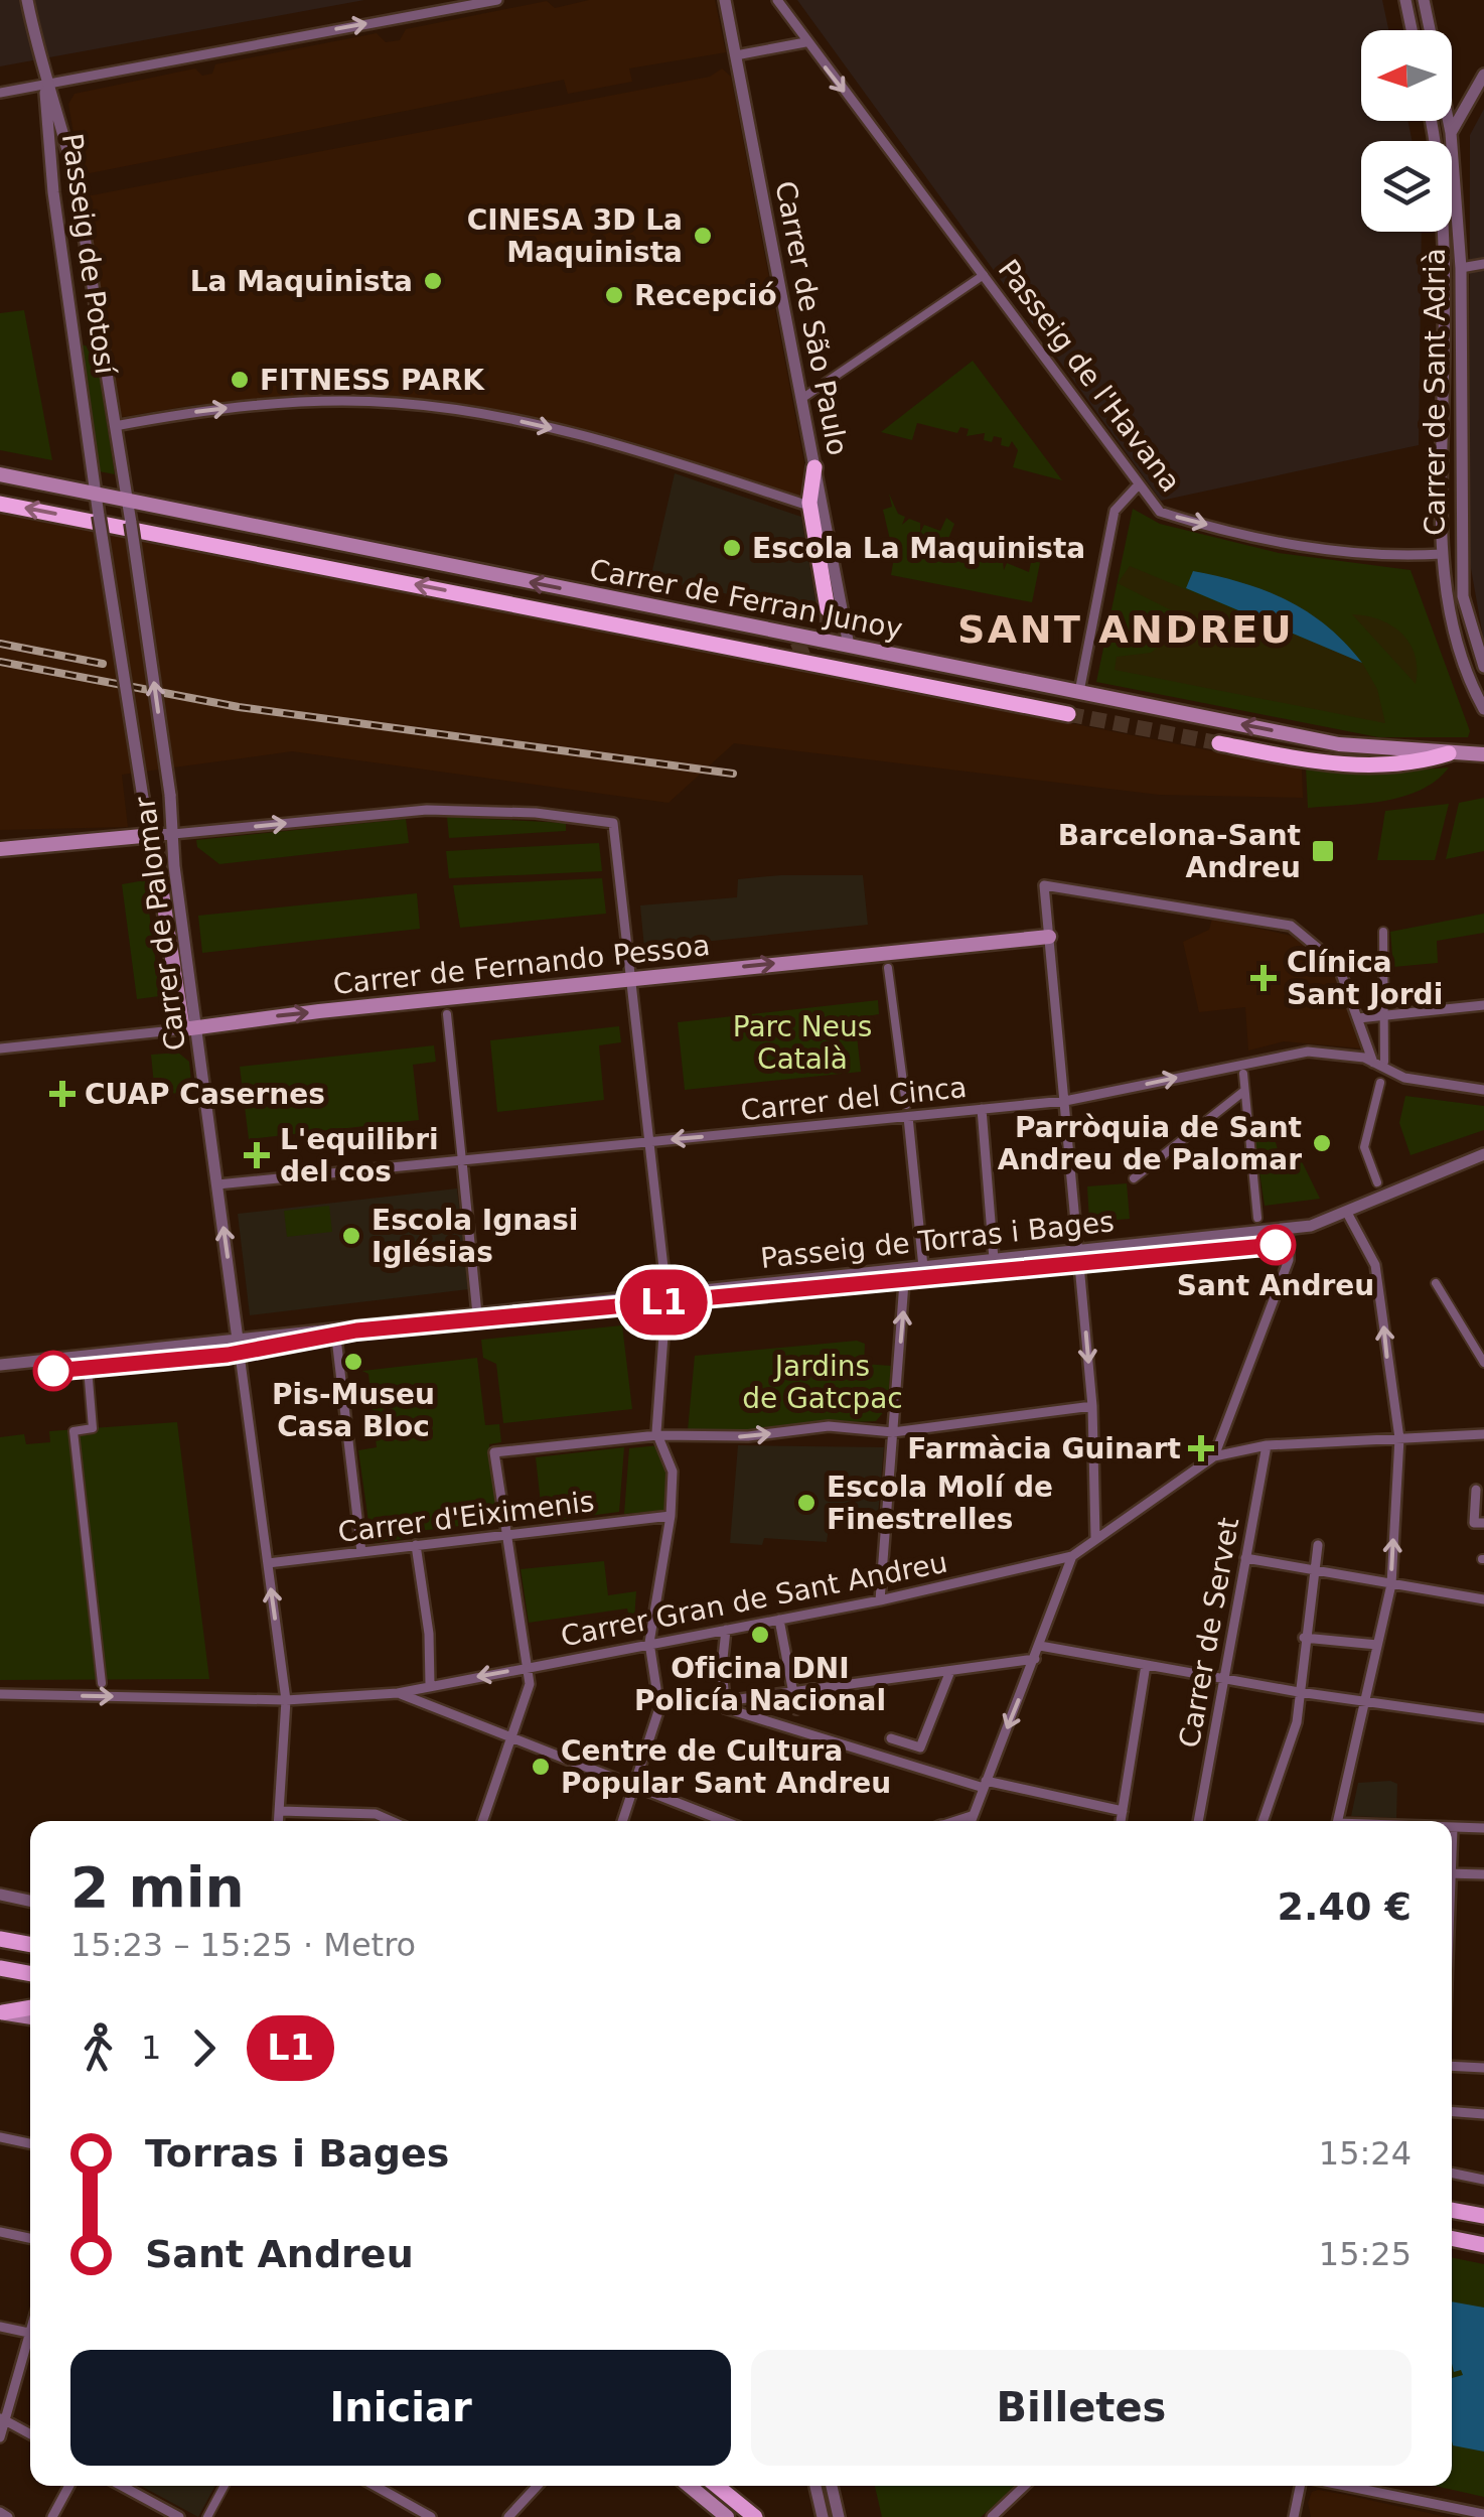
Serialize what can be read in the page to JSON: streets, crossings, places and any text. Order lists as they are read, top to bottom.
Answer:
{
  "streets": {
    "main road": ["Carrer de Ferran Junoy", "Carrer de Palomar", "Carrer de Fernando Pessoa"],
    "street": [
      "Passeig de Potosí",
      "Carrer de São Paulo",
      "Passeig de l'Havana",
      "Carrer de Sant Adrià",
      "Carrer del Cinca",
      "Passeig de Torras i Bages",
      "Carrer d'Eiximenis",
      "Carrer Gran de Sant Andreu",
      "Carrer de Servet"
    ]
  },
  "crossings": [
    ["Passeig de Potosí", "Carrer de Ferran Junoy"],
    ["Passeig de Potosí", "Carrer de Palomar"],
    ["Passeig de l'Havana", "Carrer de Sant Adrià"],
    ["Carrer de Ferran Junoy", "Carrer de Palomar"],
    ["Carrer de Palomar", "Carrer de Fernando Pessoa"],
    ["Carrer de Palomar", "Carrer del Cinca"],
    ["Carrer de Palomar", "Passeig de Torras i Bages"],
    ["Carrer de Palomar", "Carrer d'Eiximenis"],
    ["Carrer de Palomar", "Carrer Gran de Sant Andreu"],
    ["Carrer Gran de Sant Andreu", "Carrer de Servet"]
  ],
  "one_way": ["Passeig de l'Havana", "Carrer de Ferran Junoy", "Carrer de Fernando Pessoa"],
  "districts": ["SANT ANDREU"],
  "parks": ["Parc Neus Català", "Jardins de Gatcpac"],
  "places": {
    "other": [
      "CINESA 3D La Maquinista",
      "La Maquinista",
      "Recepció",
      "FITNESS PARK",
      "Escola La Maquinista",
      "Parròquia de Sant Andreu de Palomar",
      "Escola Ignasi Iglésias",
      "Sant Andreu",
      "Pis-Museu Casa Bloc",
      "Escola Molí de Finestrelles",
      "Oficina DNI Policía Nacional",
      "Centre de Cultura Popular Sant Andreu"
    ],
    "transit": ["Barcelona-Sant Andreu"],
    "health": [
      "Clínica Sant Jordi",
      "CUAP Casernes",
      "L'equilibri del cos",
      "Farmàcia Guinart"
    ]
  },
  "lines": ["metro line L1"],
  "north": "left",
  "page": {
    "on_map": "L1",
    "heading": ["2 min", "15:23 – 15:25 · Metro", "2.40 €"],
    "legs": ["1", "L1"],
    "list": [
      {
        "name": "Torras i Bages",
        "value": "15:24"
      },
      {
        "name": "Sant Andreu",
        "value": "15:25"
      }
    ],
    "buttons": ["Iniciar", "Billetes"]
  }
}
